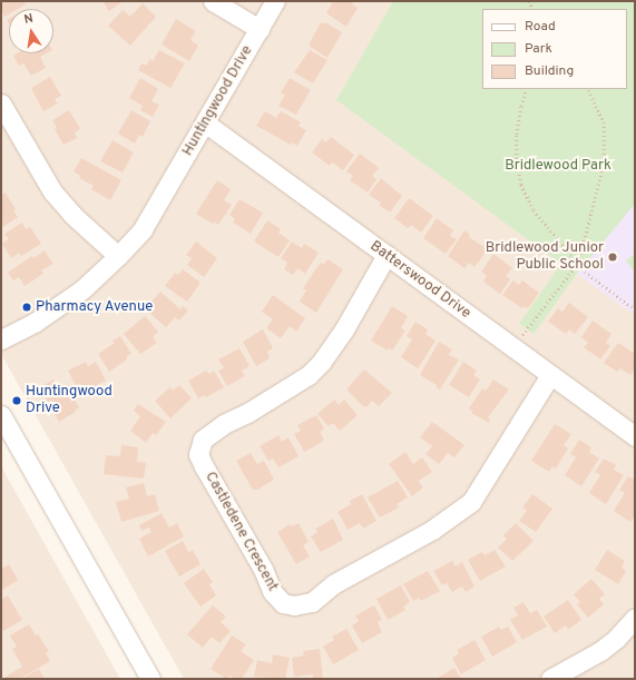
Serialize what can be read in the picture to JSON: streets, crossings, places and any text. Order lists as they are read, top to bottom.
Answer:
{
  "streets": {
    "street": ["Huntingwood Drive", "Batterswood Drive", "Castledene Crescent"]
  },
  "crossings": [
    ["Huntingwood Drive", "Batterswood Drive"],
    ["Batterswood Drive", "Castledene Crescent"]
  ],
  "parks": ["Bridlewood Park"],
  "places": ["Bridlewood Junior Public School", "Pharmacy Avenue", "Huntingwood Drive"],
  "legend": ["Road", "Park", "Building"],
  "north": "top"
}
